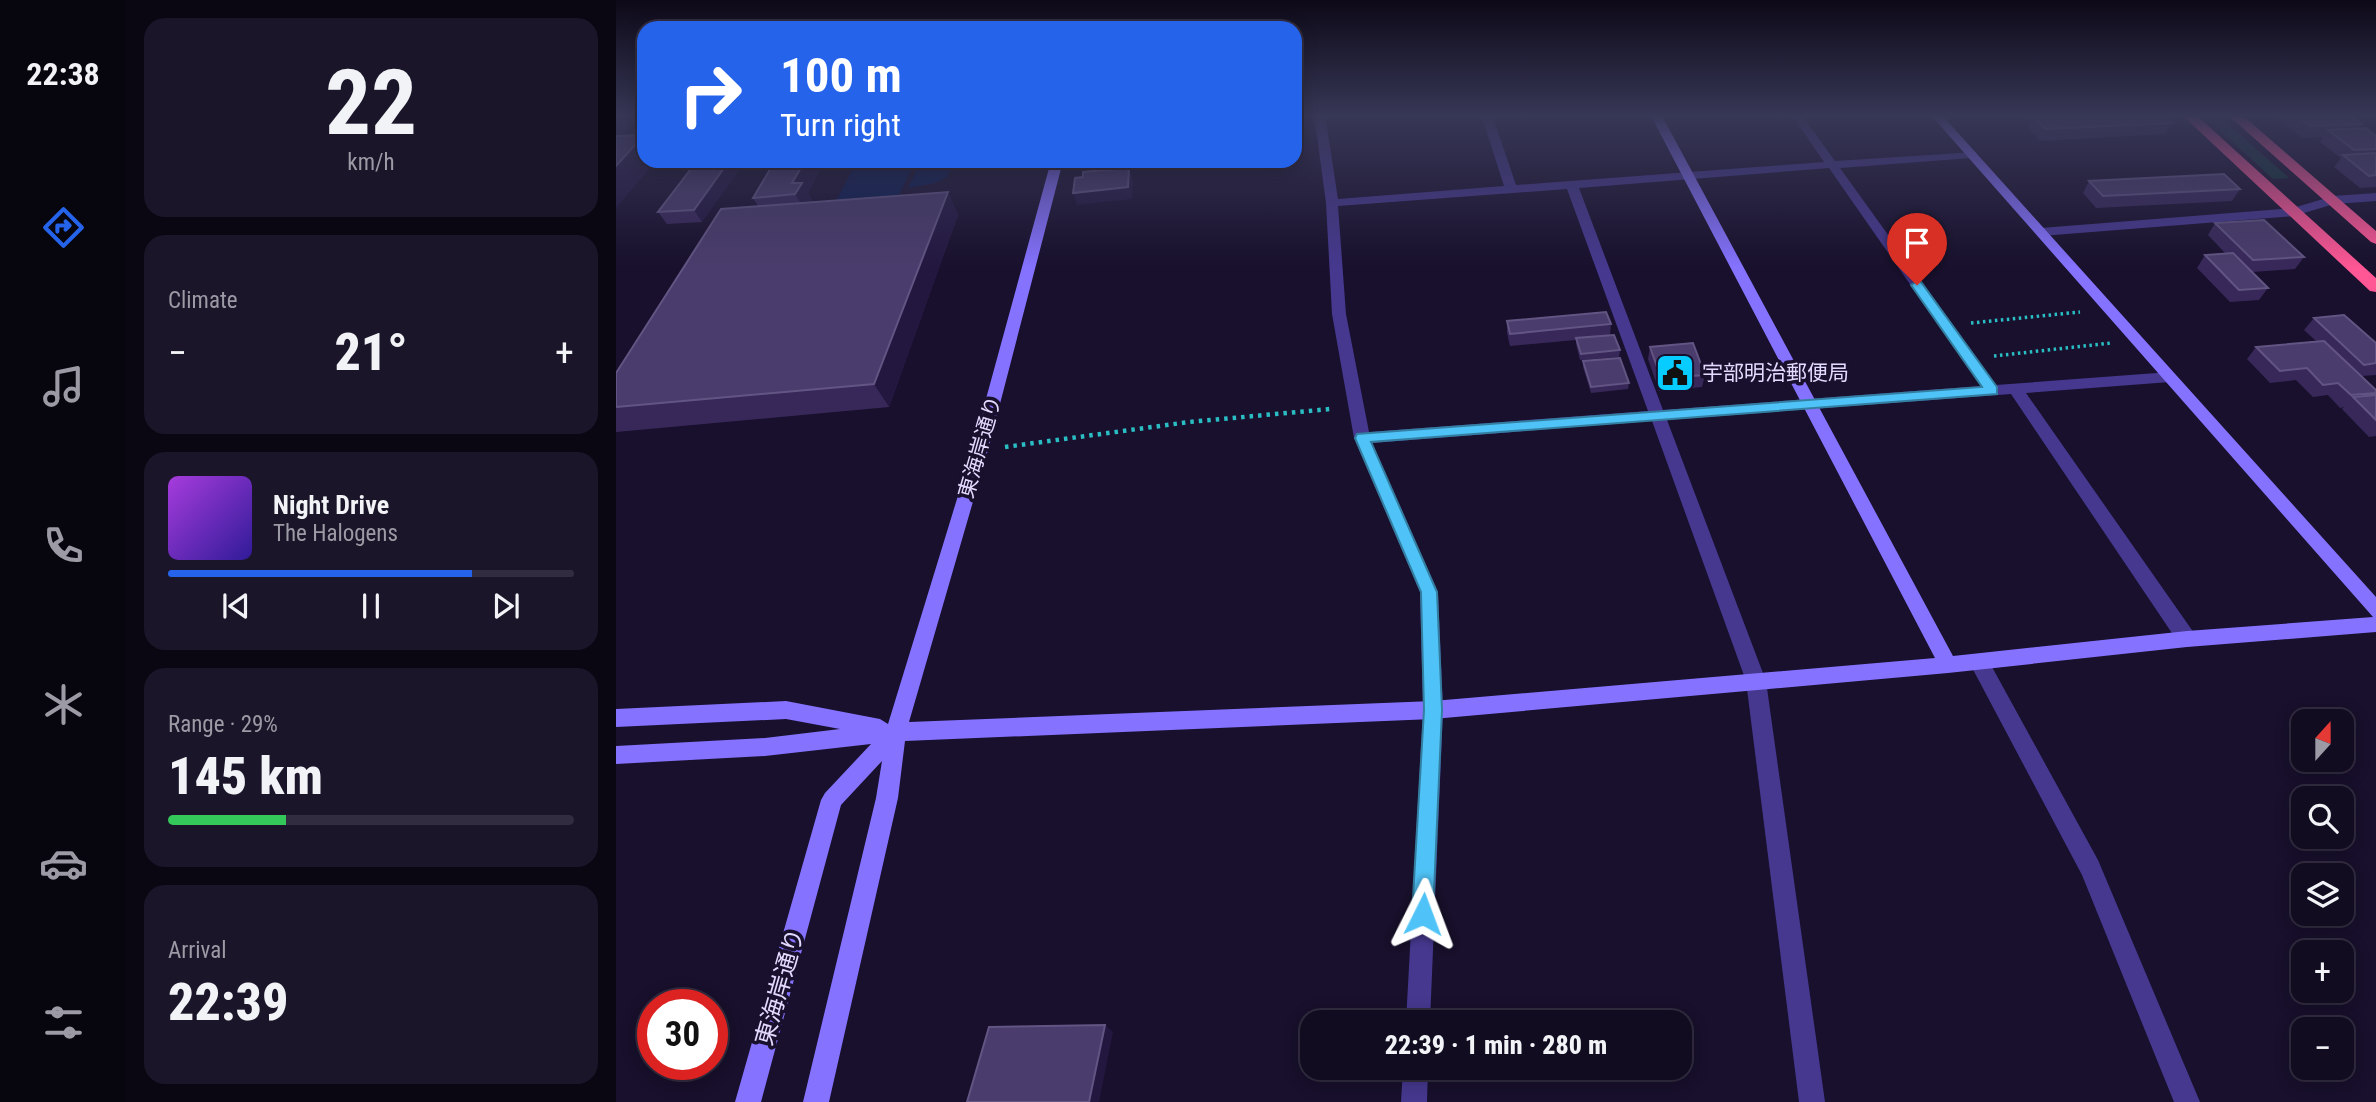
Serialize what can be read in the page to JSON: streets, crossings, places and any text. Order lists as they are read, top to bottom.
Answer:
{
  "streets": {
    "street": ["東海岸通り"]
  },
  "places": {
    "public building": ["宇部明治郵便局"]
  },
  "north": "top",
  "page": {
    "tabs": "22:38",
    "tile": [
      ["22", "km/h"],
      "Climate",
      ["Range · 29%", "145 km"],
      ["Arrival", "22:39"]
    ],
    "turn": ["100 m", "Turn right"],
    "heat": ["−", "21°", "+"],
    "song": ["Night Drive", "The Halogens"],
    "map_buttons": ["+", "−"],
    "limit": "30",
    "trip": "22:39 · 1 min · 280 m"
  }
}
